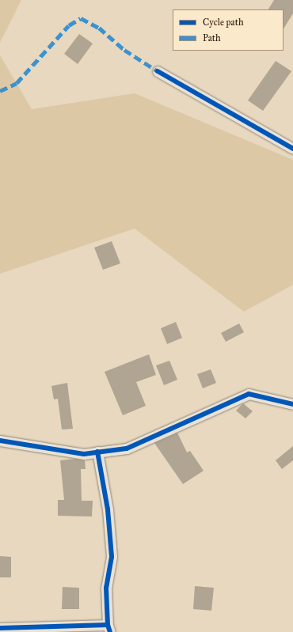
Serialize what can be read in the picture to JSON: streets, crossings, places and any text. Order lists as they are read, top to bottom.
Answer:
{
  "legend": ["Cycle path", "Path"]
}
